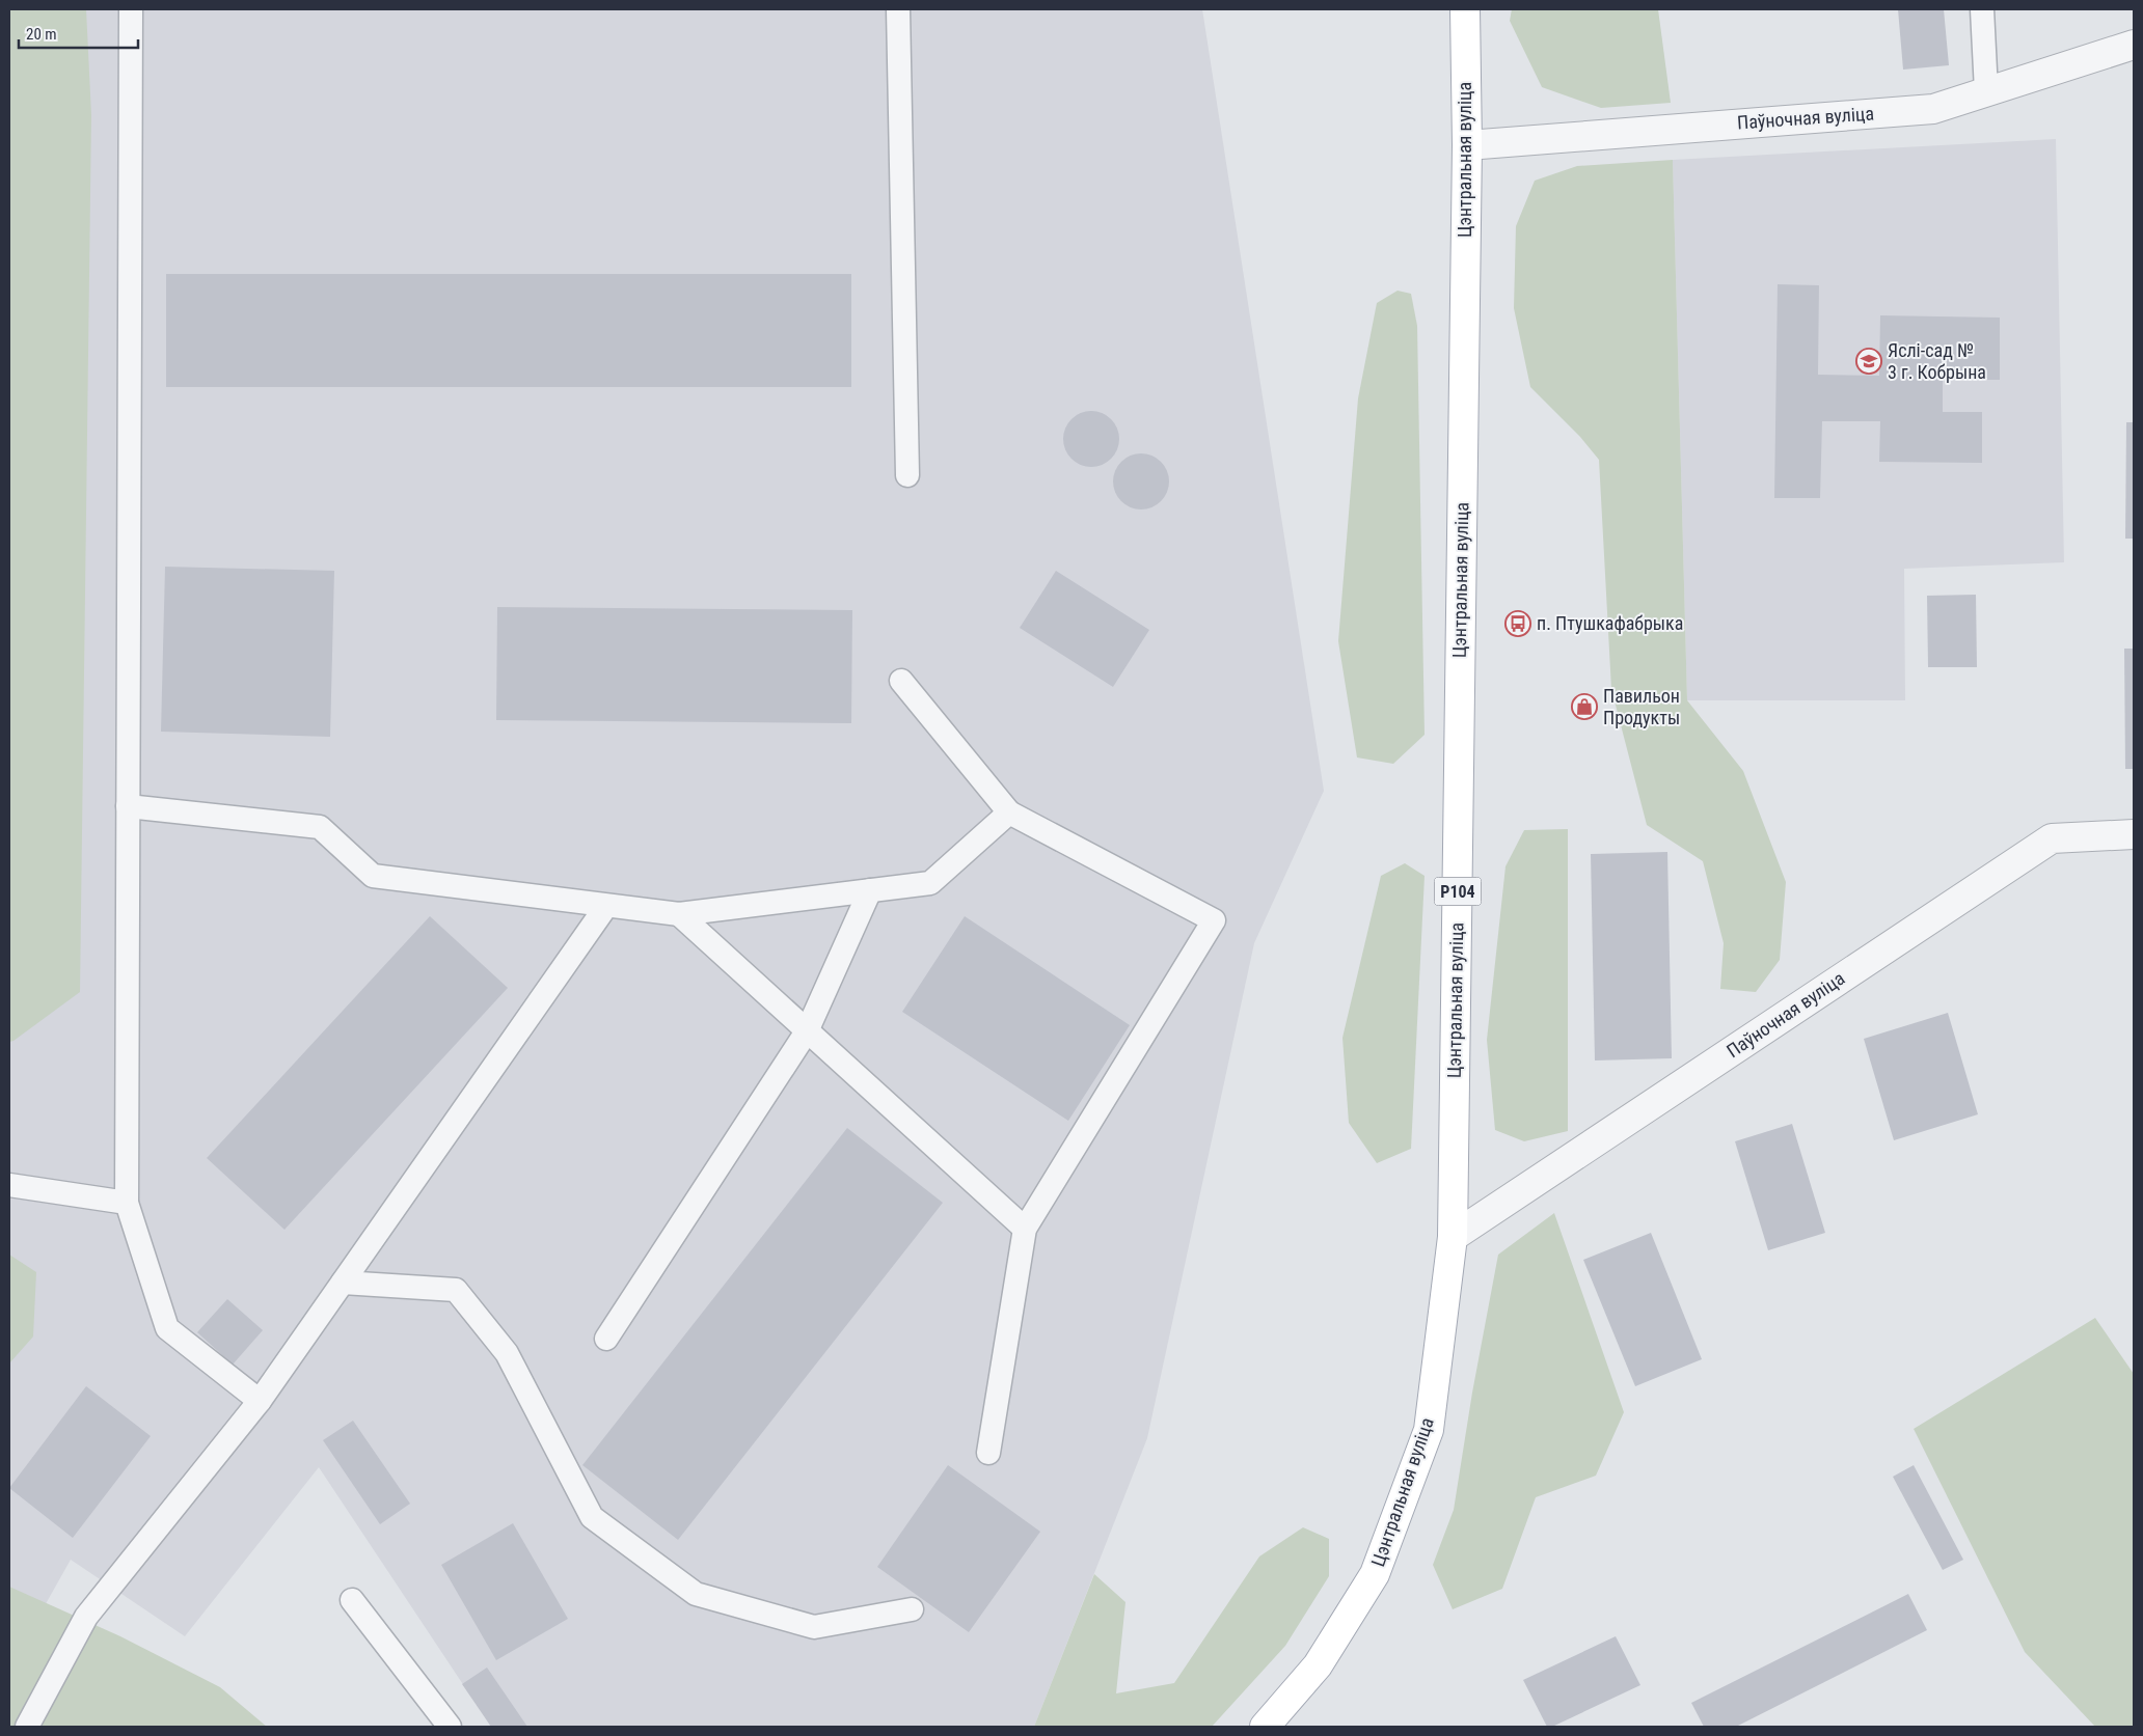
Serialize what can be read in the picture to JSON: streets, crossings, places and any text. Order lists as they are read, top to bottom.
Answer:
{
  "streets": {
    "main road": ["Цэнтральная вуліца", "Р104"],
    "street": ["Паўночная вуліца"]
  },
  "crossings": [
    ["Паўночная вуліца", "Цэнтральная вуліца"]
  ],
  "places": {
    "school or university": ["Яслі-сад № 3 г. Кобрына"],
    "bus stop": ["п. Птушкафабрыка"],
    "shop": ["Павильон Продукты"]
  },
  "scale_bar": "20 m"
}
